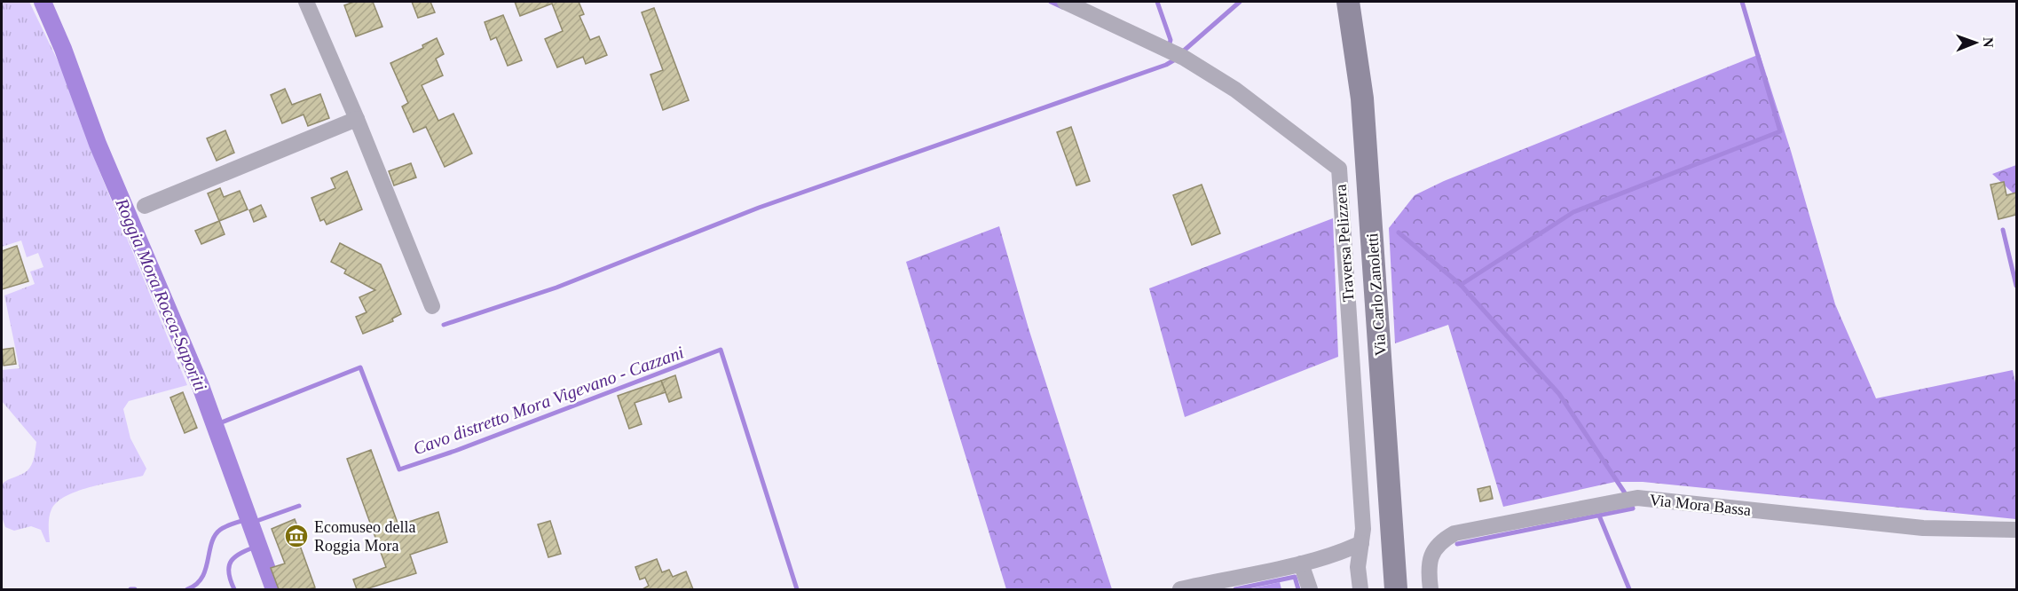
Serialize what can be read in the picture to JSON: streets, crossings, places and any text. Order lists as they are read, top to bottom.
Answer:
{
  "streets": {
    "main road": ["Via Carlo Zanoletti"],
    "street": ["Traversa Pelizzera", "Via Mora Bassa"]
  },
  "water": ["Roggia Mora Rocca-Saporiti", "Cavo distretto Mora Vigevano - Cazzani"],
  "places": {
    "museum": ["Ecomuseo della Roggia Mora"]
  },
  "north": "right"
}
